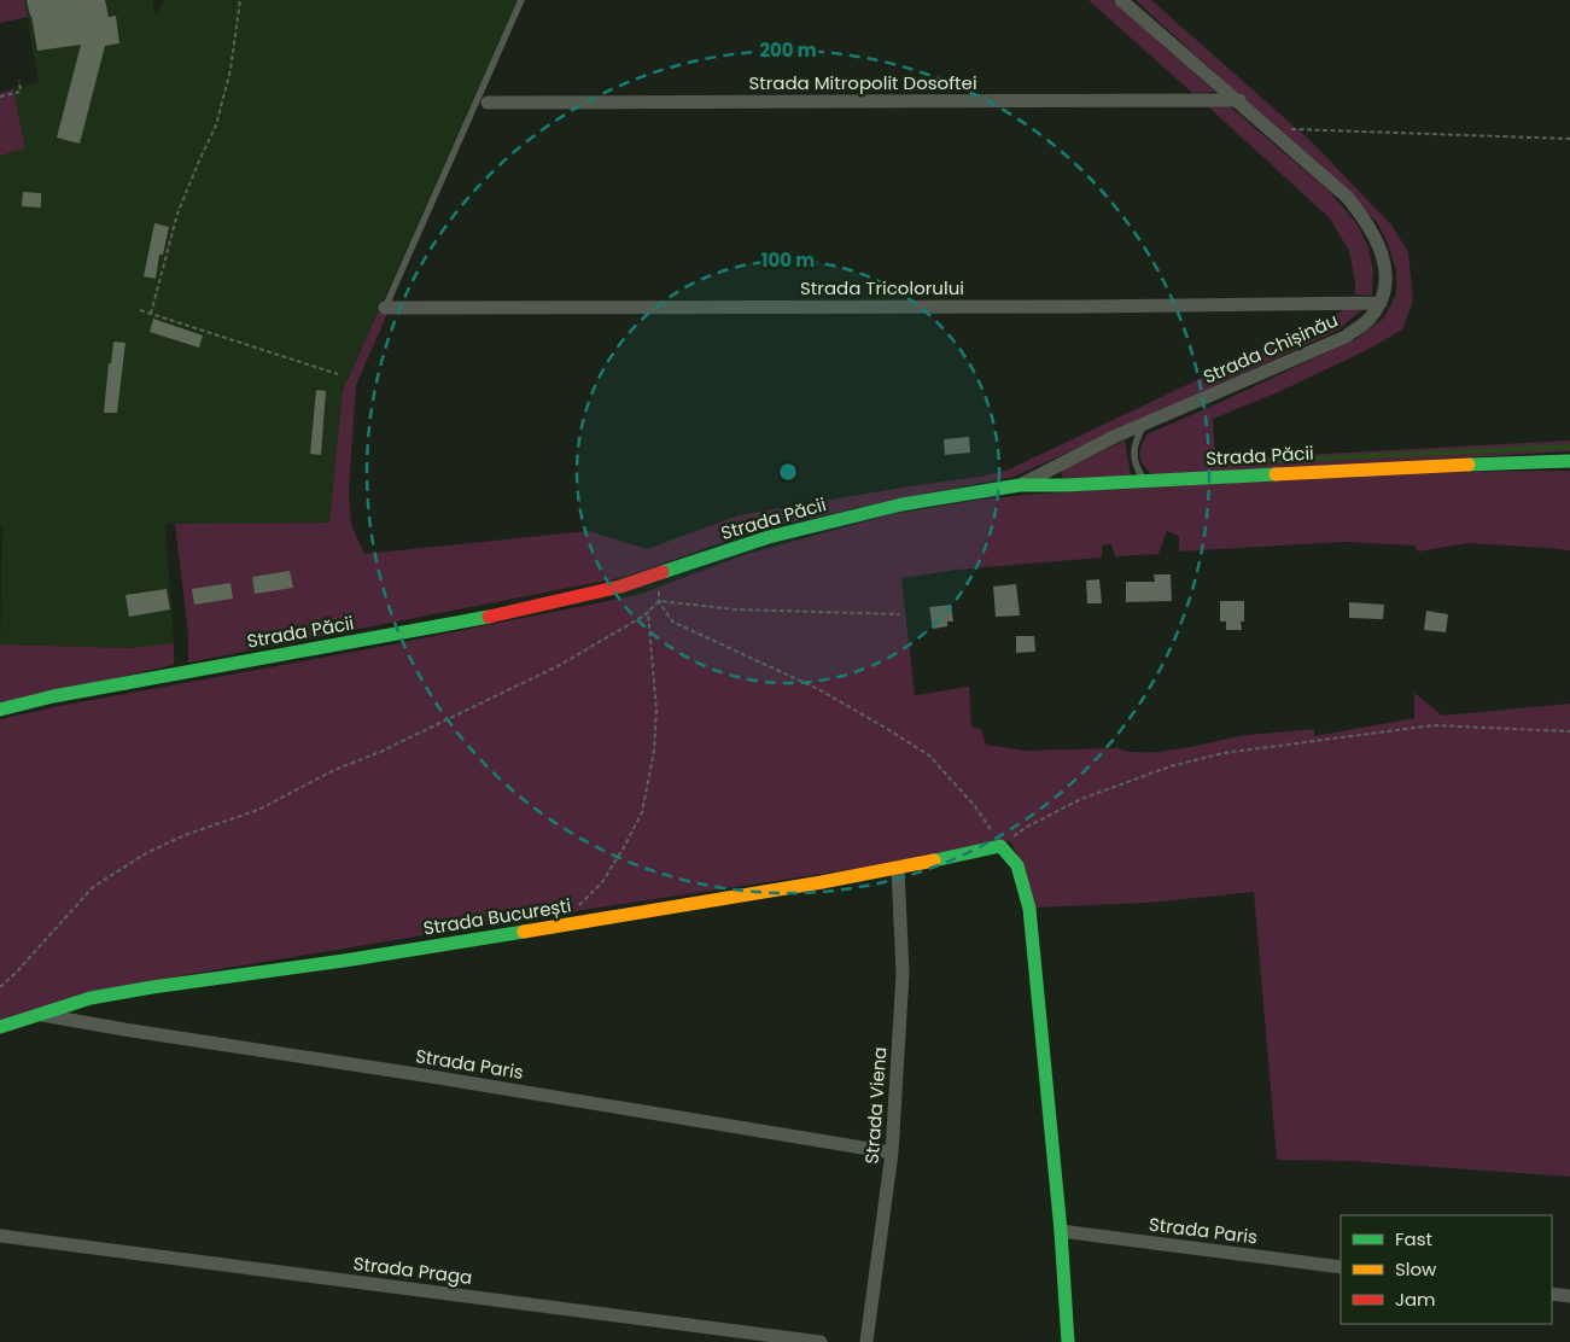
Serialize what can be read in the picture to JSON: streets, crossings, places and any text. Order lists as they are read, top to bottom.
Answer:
{
  "streets": {
    "street": [
      "Strada Mitropolit Dosoftei",
      "Strada Tricolorului",
      "Strada Chișinău",
      "Strada Păcii",
      "Strada București",
      "Strada Paris",
      "Strada Viena",
      "Strada Praga"
    ]
  },
  "crossings": [
    ["Strada Tricolorului", "Strada Chișinău"],
    ["Strada Chișinău", "Strada Păcii"],
    ["Strada București", "Strada Paris"],
    ["Strada București", "Strada Viena"],
    ["Strada Paris", "Strada Viena"]
  ],
  "legend": ["Fast", "Slow", "Jam"],
  "rings": ["200 m", "100 m"]
}
